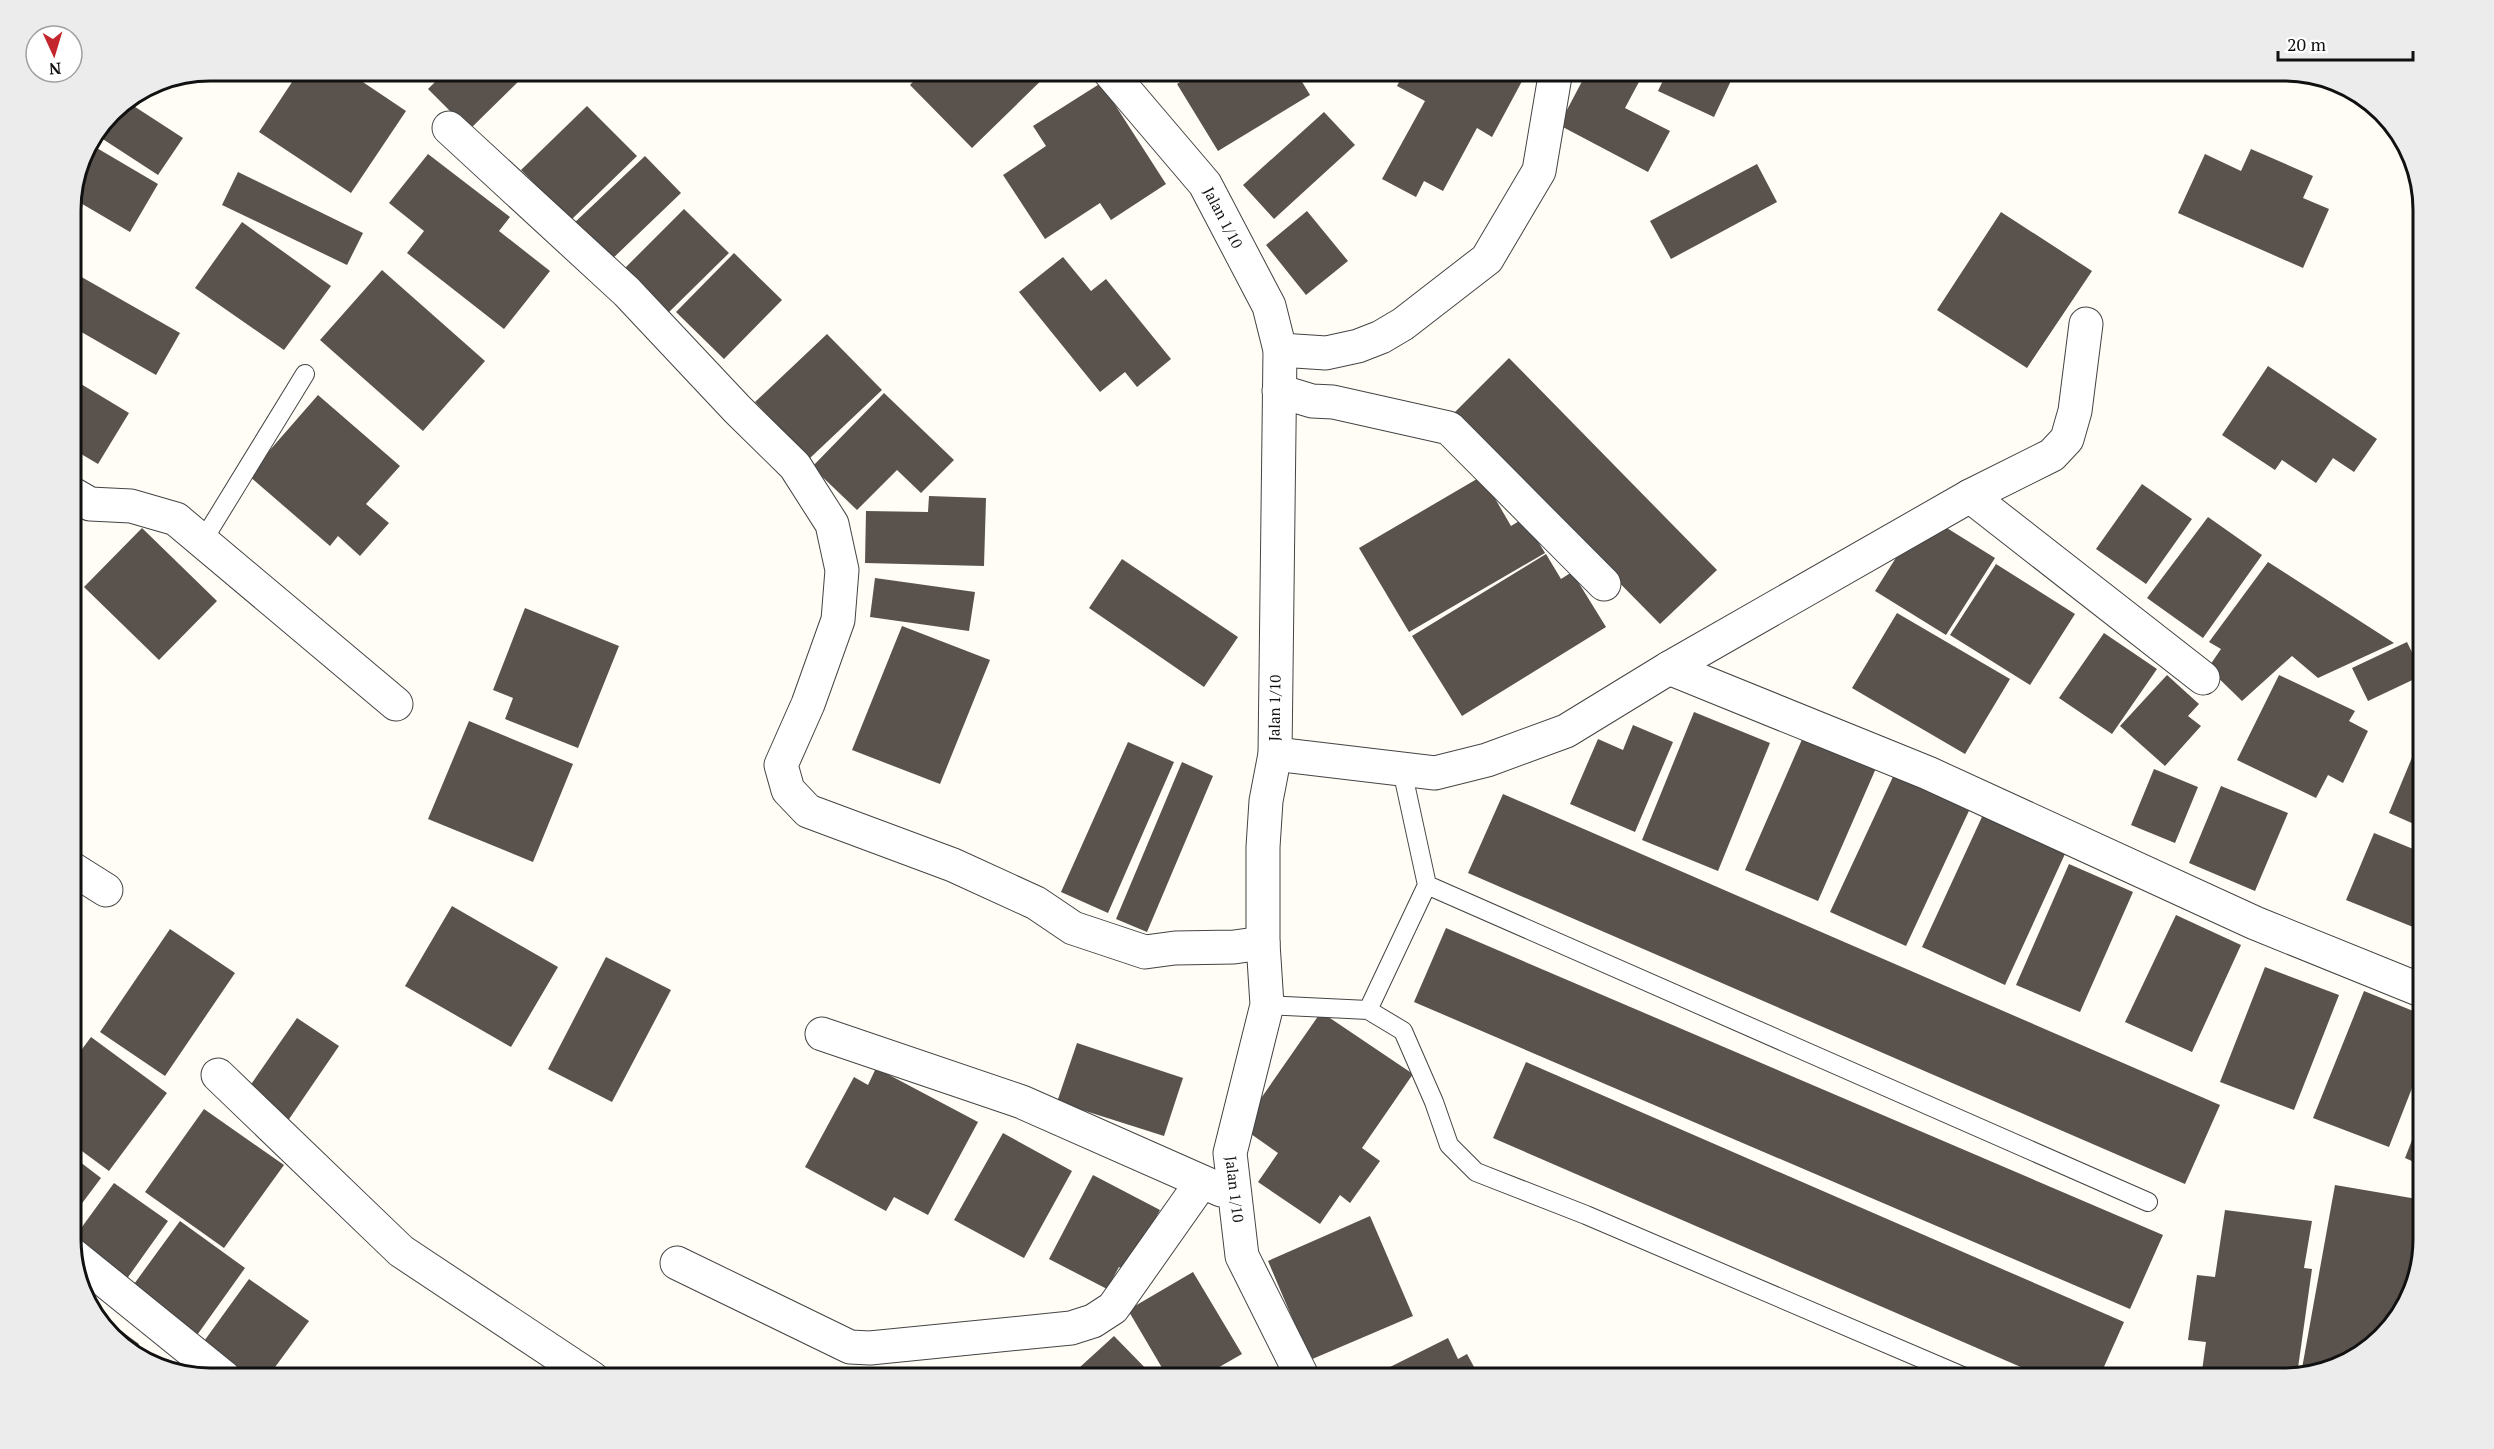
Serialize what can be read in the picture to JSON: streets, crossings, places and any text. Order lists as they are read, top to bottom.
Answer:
{
  "streets": {
    "street": ["Jalan 1/10"]
  },
  "scale_bar": "20 m",
  "north": "bottom"
}
